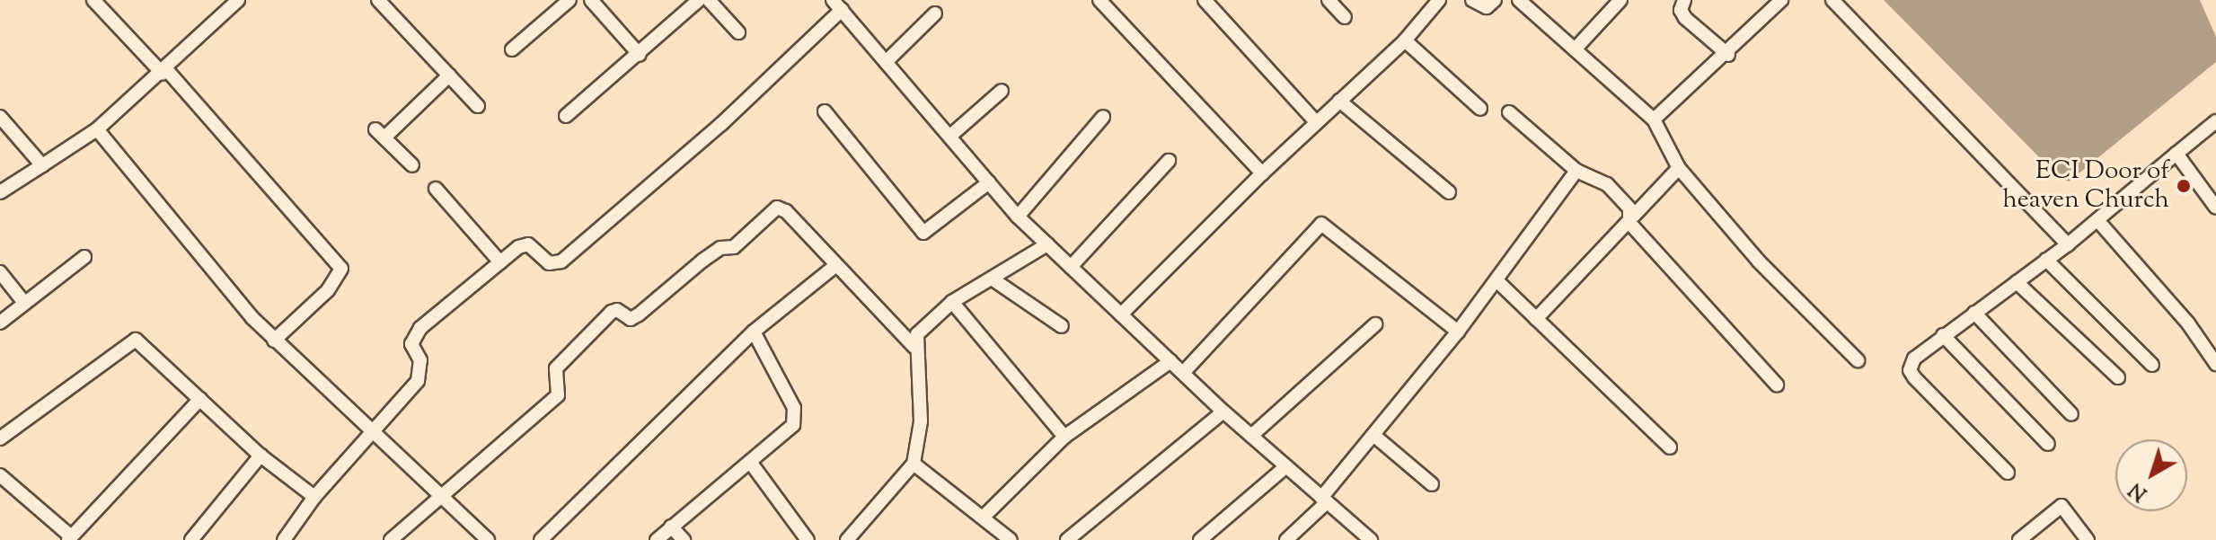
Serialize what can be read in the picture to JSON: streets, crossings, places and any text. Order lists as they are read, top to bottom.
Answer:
{
  "places": ["ECI Door of heaven Church"],
  "north": "bottom left"
}
